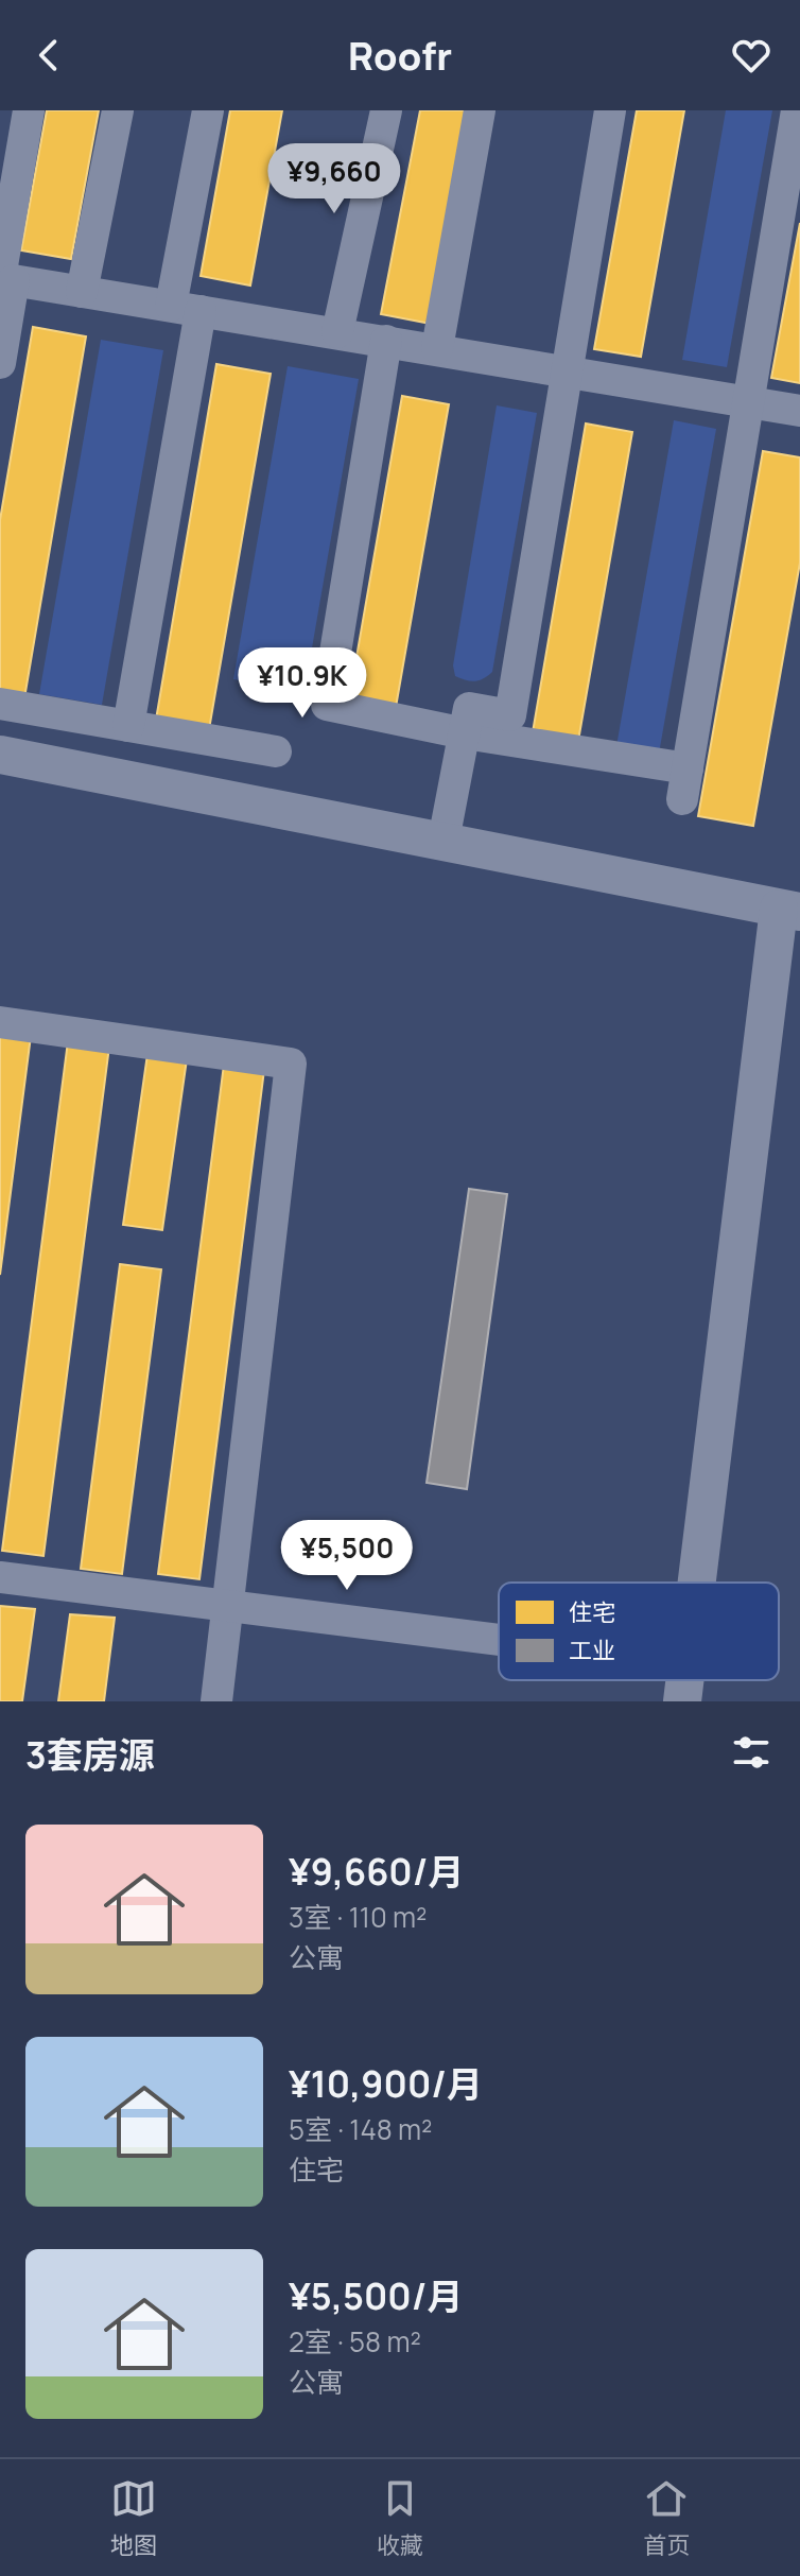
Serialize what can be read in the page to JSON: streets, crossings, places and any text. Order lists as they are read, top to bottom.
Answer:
{
  "legend": ["住宅", "工业"],
  "page": {
    "header": "Roofr",
    "price": ["¥9,660", "¥10.9K", "¥5,500"],
    "heading": "3套房源",
    "list": [
      {
        "name": "¥9,660/月",
        "note": "3室 · 110 m² · 公寓"
      },
      {
        "name": "¥10,900/月",
        "note": "5室 · 148 m² · 住宅"
      },
      {
        "name": "¥5,500/月",
        "note": "2室 · 58 m² · 公寓"
      }
    ],
    "tabs": ["地图", "收藏", "首页"]
  }
}
